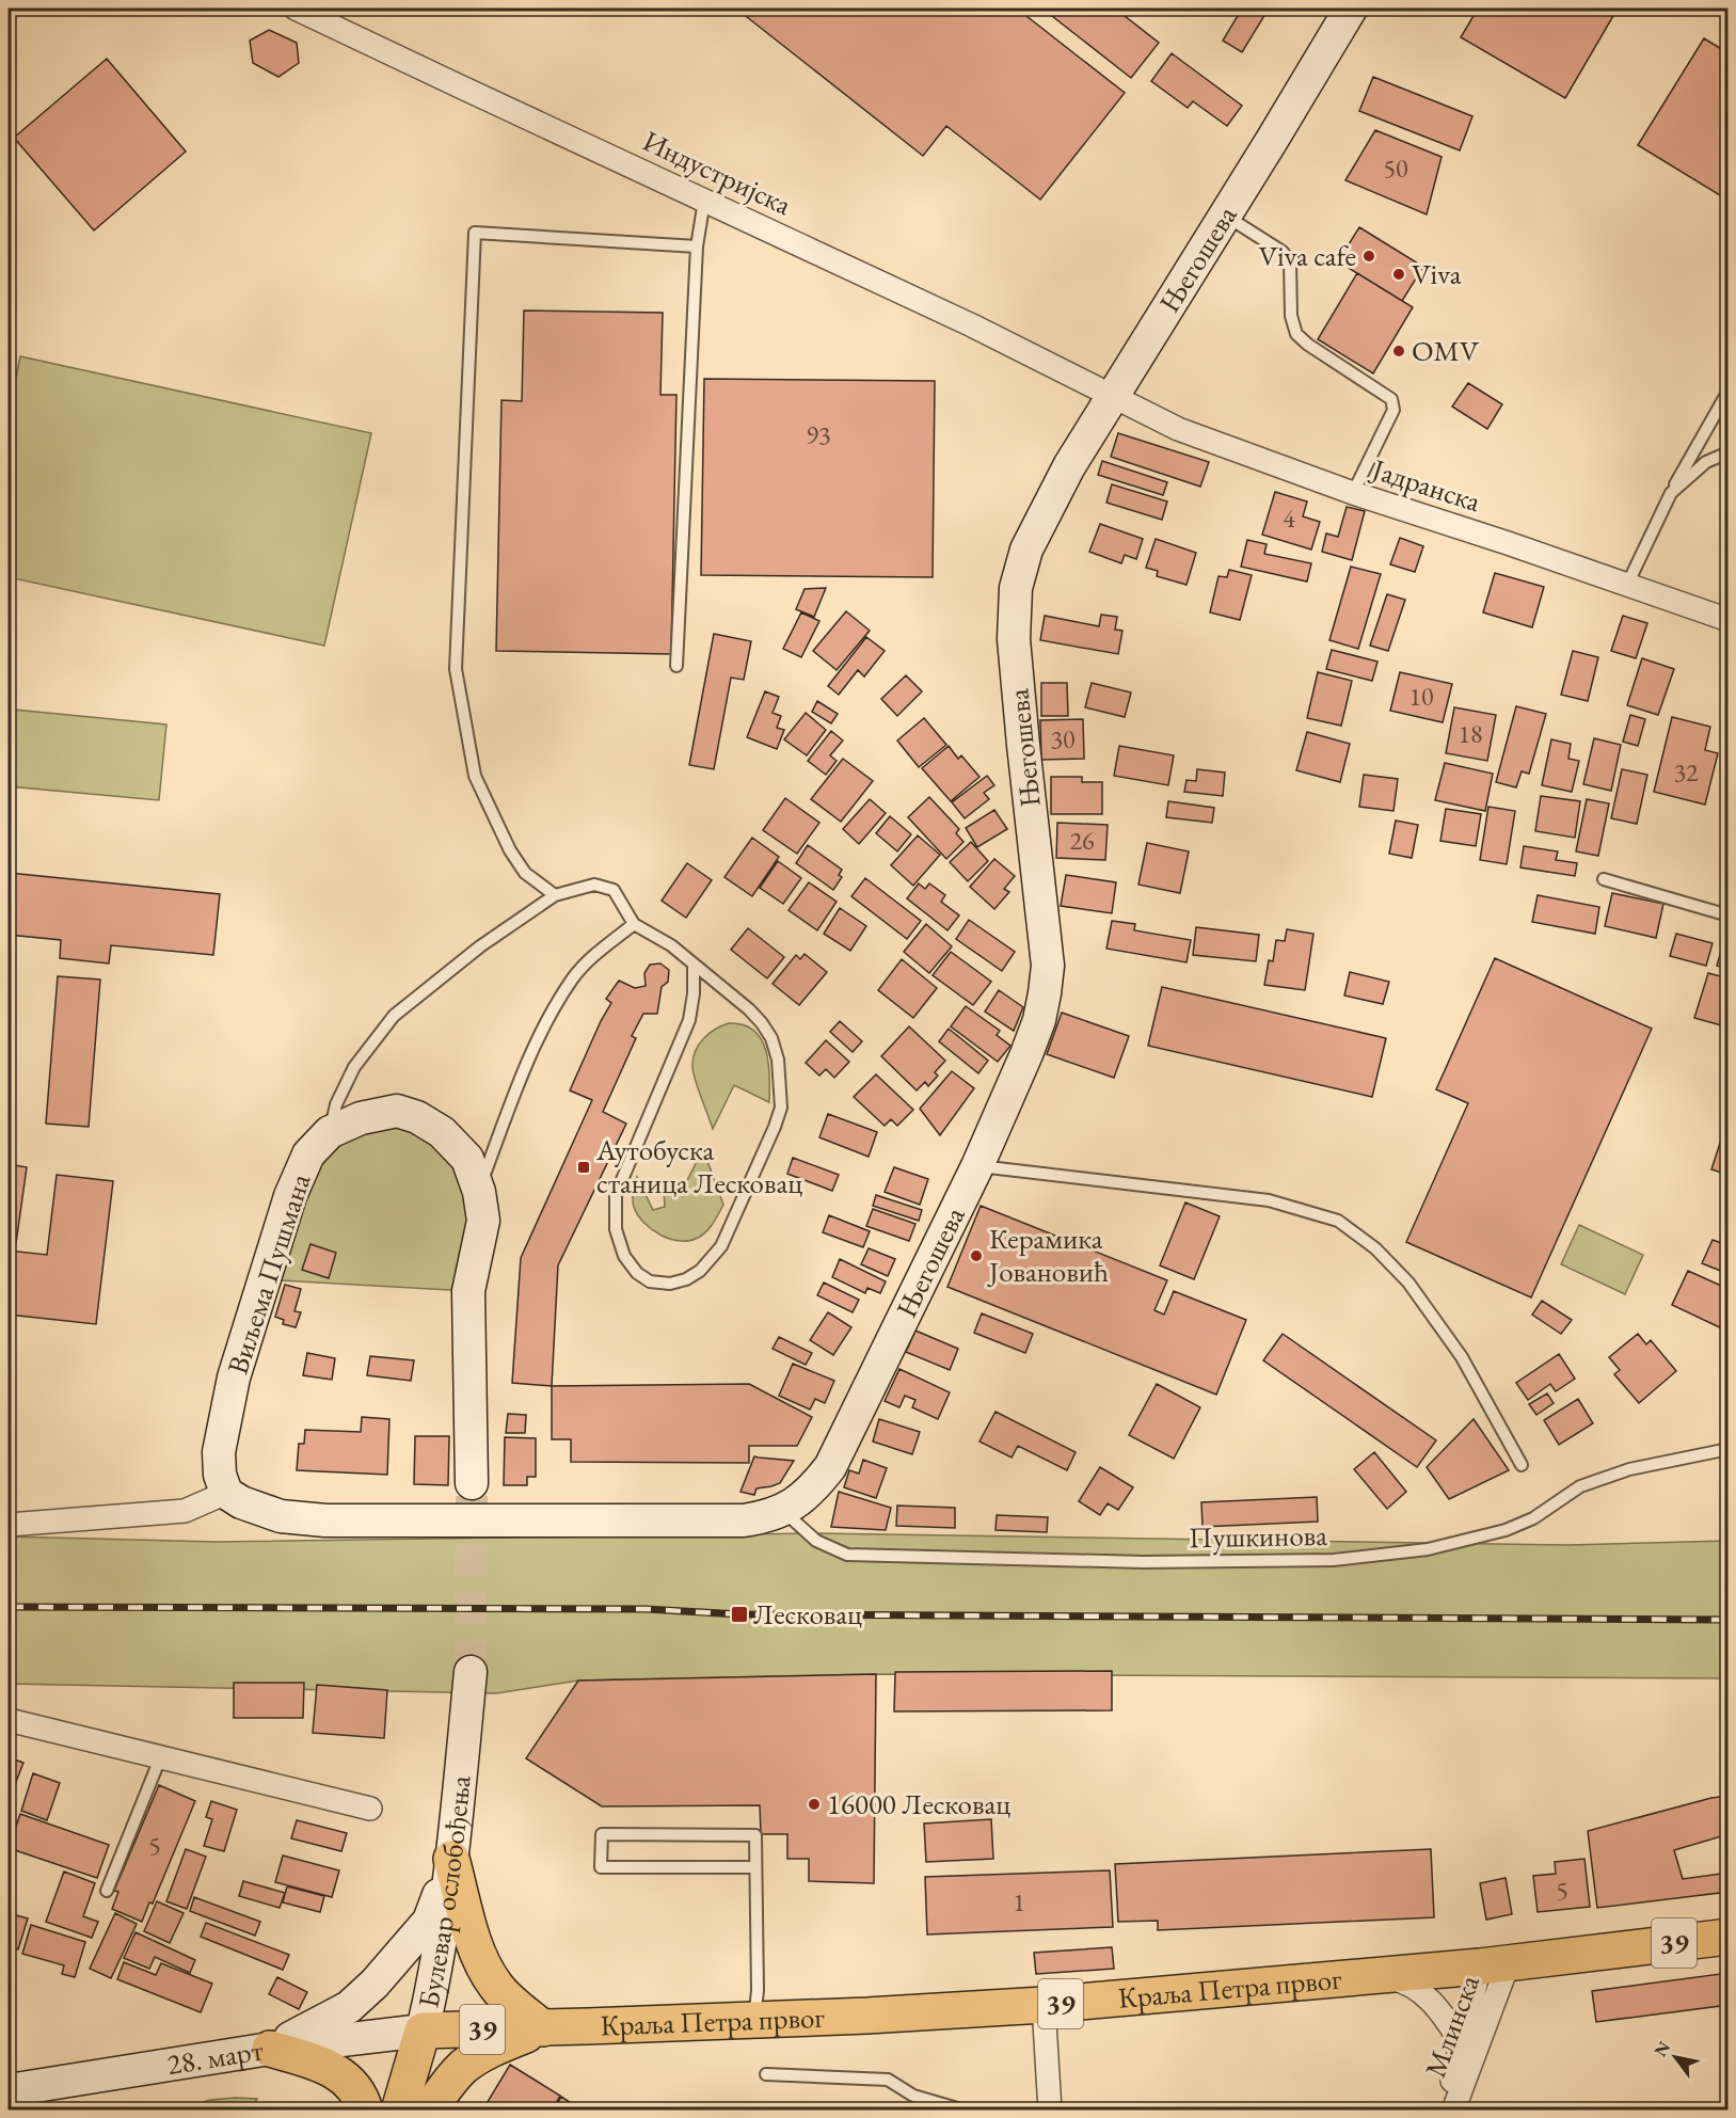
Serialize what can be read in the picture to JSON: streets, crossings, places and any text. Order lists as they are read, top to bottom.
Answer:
{
  "streets": {
    "main road": ["Булевар ослобођења", "39", "Краља Петра првог"],
    "street": [
      "Индустријска",
      "Његошева",
      "Јадранска",
      "Виљема Пушмана",
      "Млинска",
      "28. март"
    ],
    "lane": ["Пушкинова"]
  },
  "crossings": [
    ["Индустријска", "Његошева"],
    ["Индустријска", "Јадранска"],
    ["Његошева", "Јадранска"],
    ["Његошева", "Пушкинова"],
    ["Булевар ослобођења", "Краља Петра првог"],
    ["Булевар ослобођења", "28. март"],
    ["Краља Петра првог", "Млинска"],
    ["Краља Петра првог", "28. март"]
  ],
  "places": {
    "other": [
      "Viva cafe",
      "Viva",
      "OMV",
      "Керамика Јовановић",
      "16000 Лесковац"
    ],
    "transit": ["Аутобуска станица Лесковац", "Лесковац"]
  },
  "house_numbers": [
    "50",
    "93",
    "4",
    "10",
    "18",
    "30",
    "32",
    "26",
    "5",
    "5",
    "1"
  ],
  "north": "top left"
}
